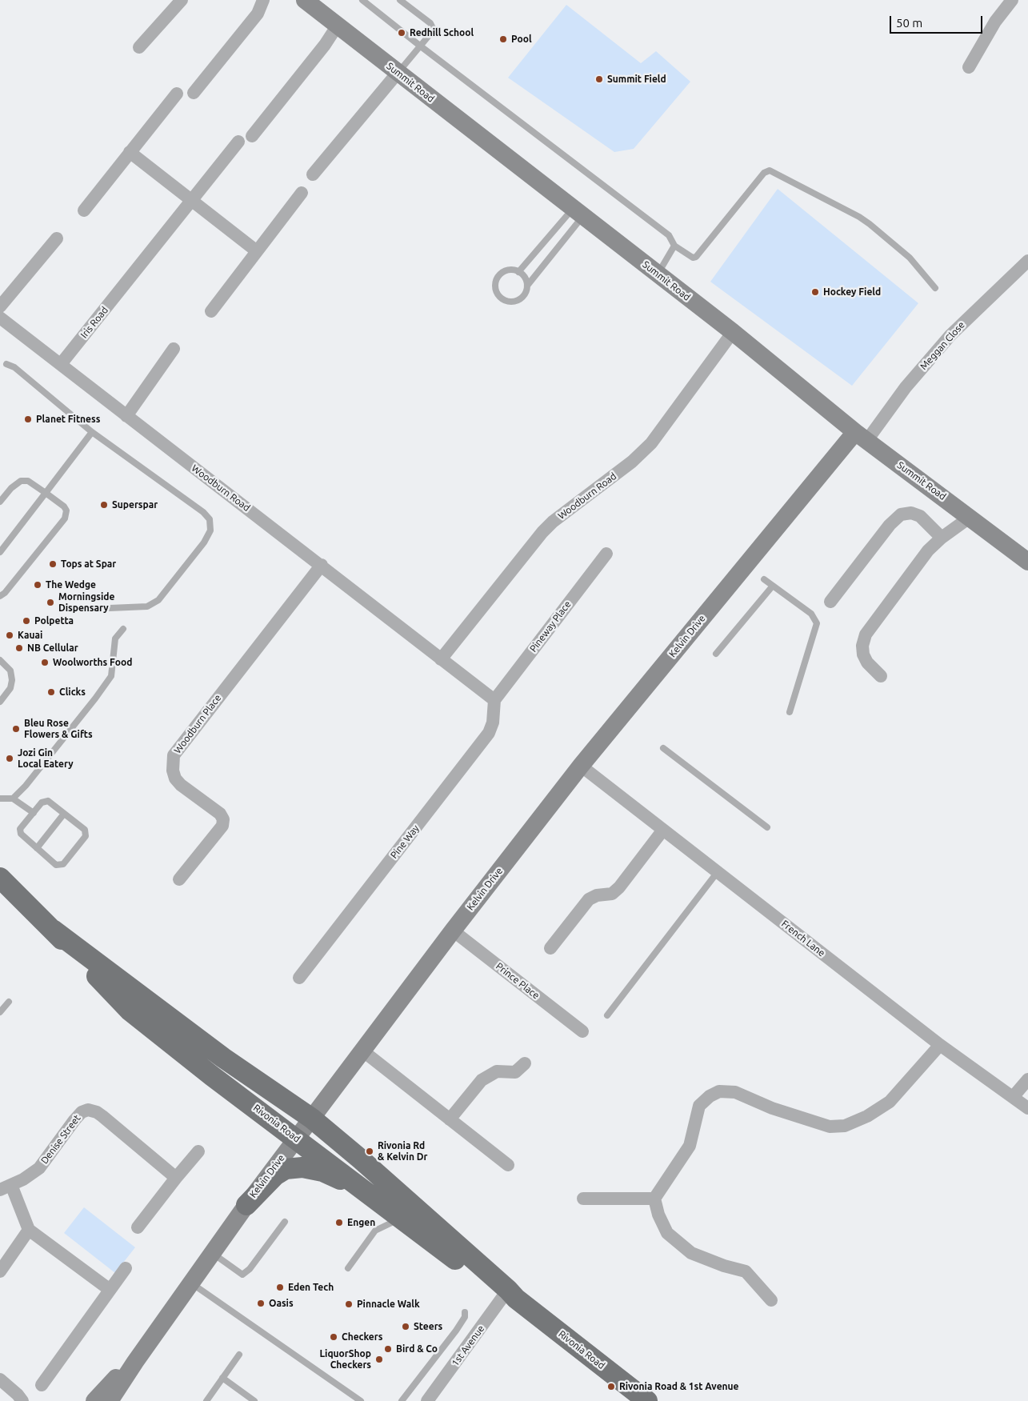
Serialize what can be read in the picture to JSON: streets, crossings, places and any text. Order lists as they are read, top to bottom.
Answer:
{
  "streets": {
    "main road": ["Summit Road", "Kelvin Drive", "Rivonia Road"],
    "street": [
      "Iris Road",
      "Meggan Close",
      "Woodburn Road",
      "Pineway Place",
      "Woodburn Place",
      "Pine Way",
      "French Lane",
      "Prince Place",
      "Denise Street",
      "1st Avenue"
    ]
  },
  "crossings": [
    ["Summit Road", "Meggan Close"],
    ["Summit Road", "Woodburn Road"],
    ["Summit Road", "Kelvin Drive"],
    ["Iris Road", "Woodburn Road"],
    ["Meggan Close", "Kelvin Drive"],
    ["Woodburn Road", "Pineway Place"],
    ["Woodburn Road", "Woodburn Place"],
    ["Woodburn Road", "Pine Way"],
    ["Pineway Place", "Pine Way"],
    ["Kelvin Drive", "French Lane"],
    ["Kelvin Drive", "Prince Place"],
    ["Kelvin Drive", "Rivonia Road"],
    ["Rivonia Road", "1st Avenue"]
  ],
  "places": [
    "Redhill School",
    "Pool",
    "Summit Field",
    "Hockey Field",
    "Planet Fitness",
    "Superspar",
    "Tops at Spar",
    "The Wedge",
    "Morningside Dispensary",
    "Polpetta",
    "Kauai",
    "NB Cellular",
    "Woolworths Food",
    "Clicks",
    "Bleu Rose Flowers & Gifts",
    "Jozi Gin Local Eatery",
    "Rivonia Rd & Kelvin Dr",
    "Engen",
    "Eden Tech",
    "Oasis",
    "Pinnacle Walk",
    "Steers",
    "Checkers",
    "Bird & Co",
    "LiquorShop Checkers",
    "Rivonia Road & 1st Avenue"
  ],
  "scale_bar": "50 m"
}
